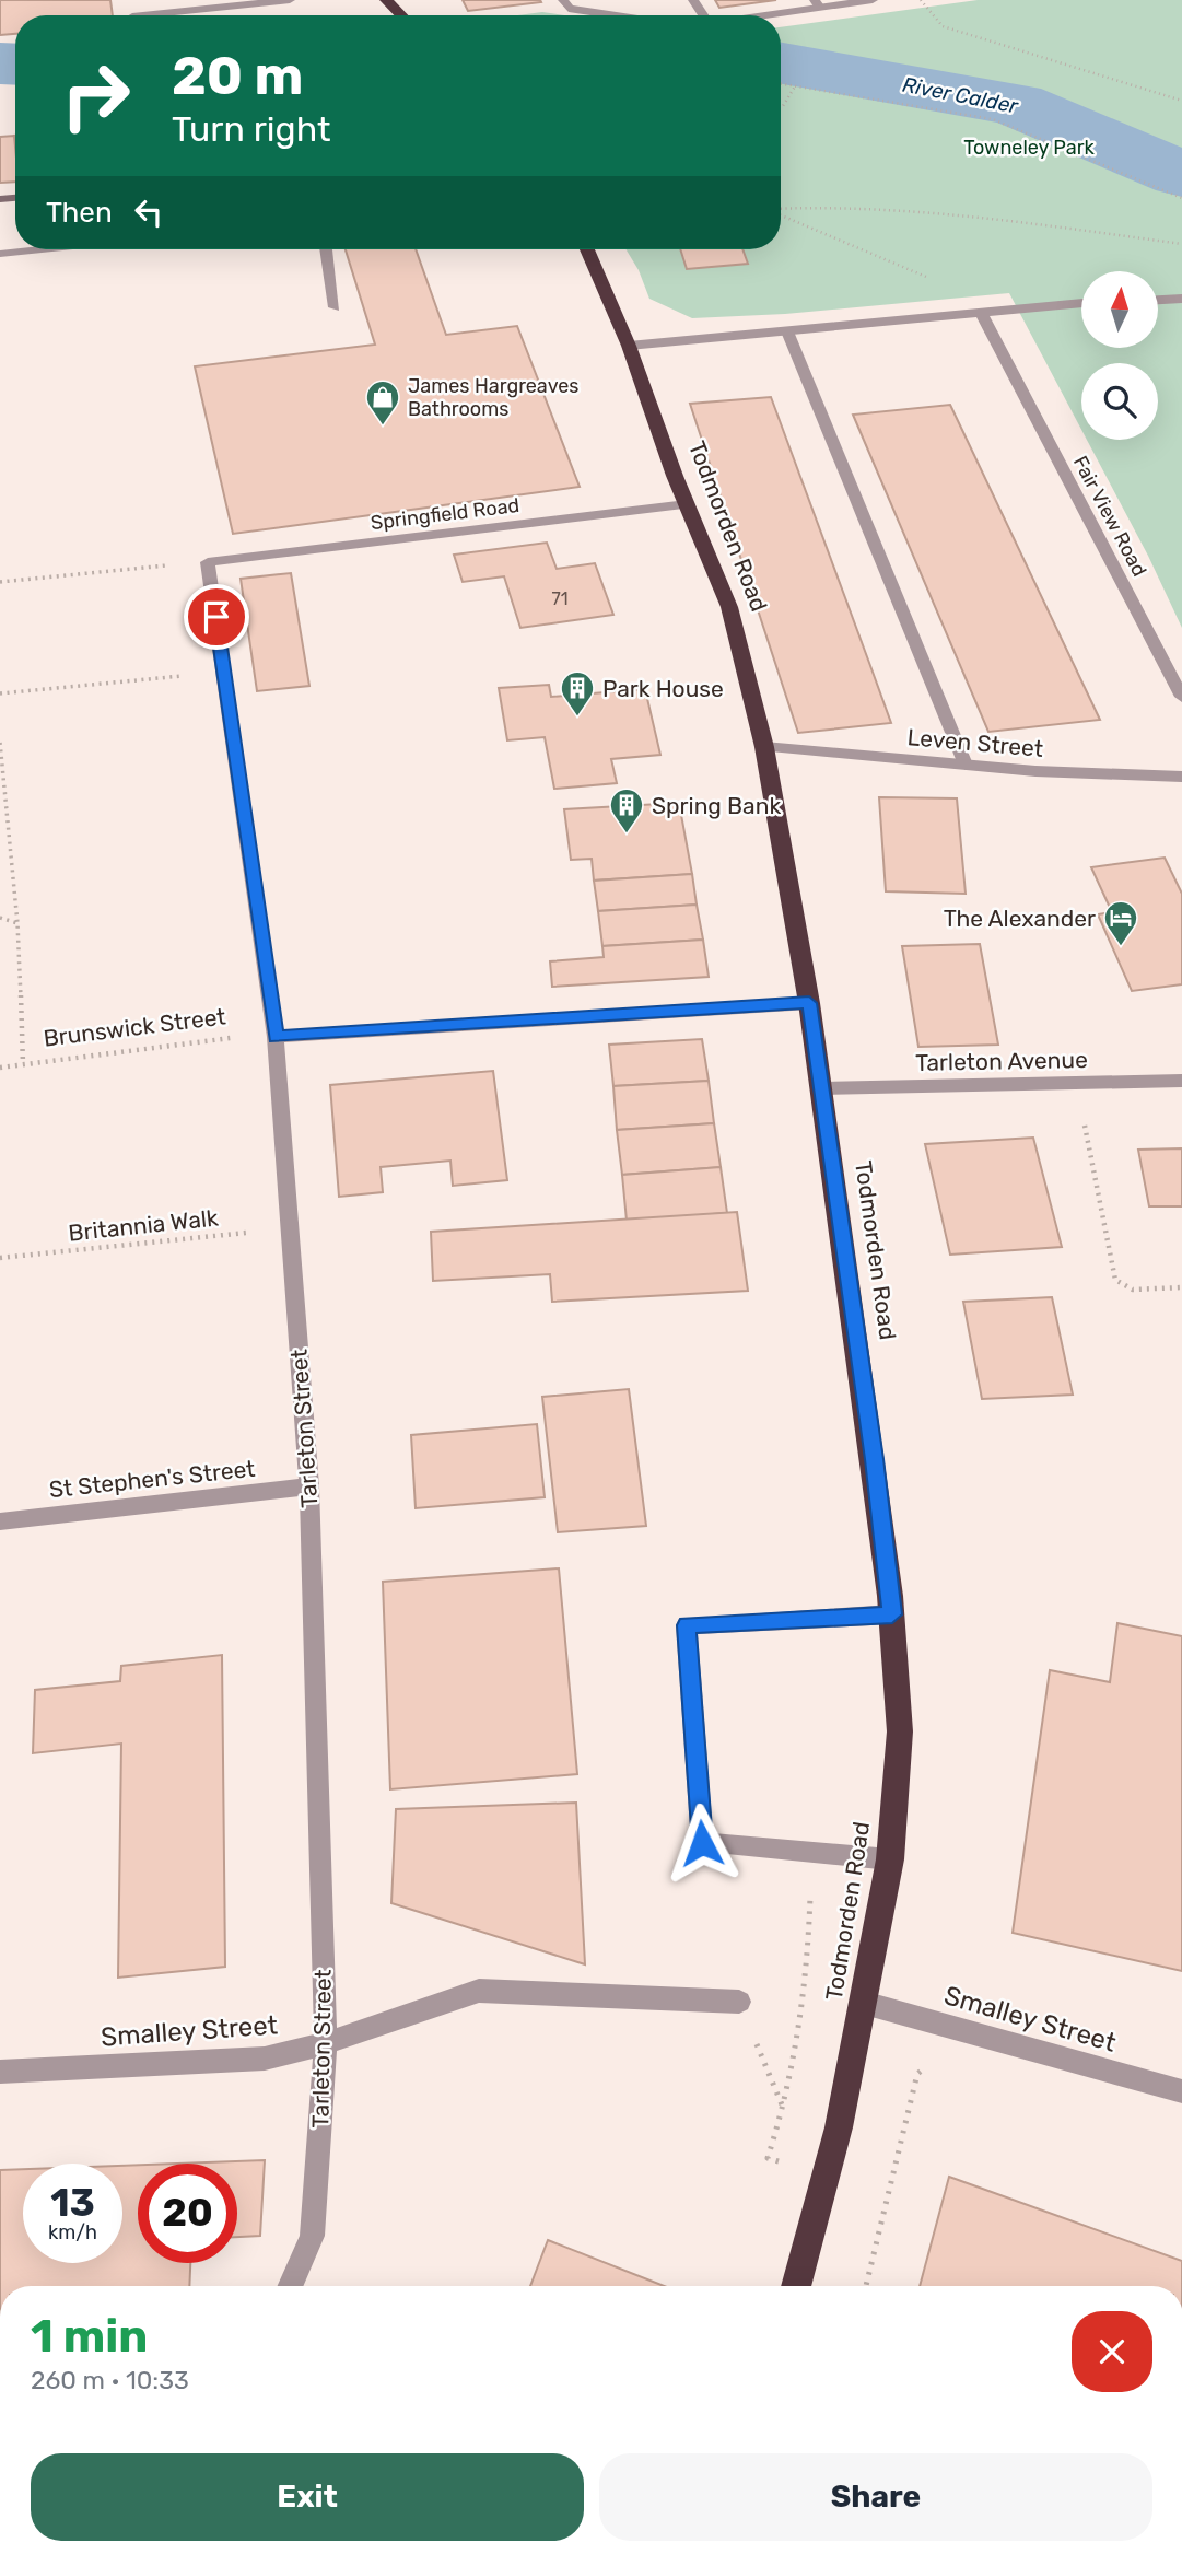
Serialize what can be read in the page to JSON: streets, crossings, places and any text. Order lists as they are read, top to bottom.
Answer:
{
  "streets": {
    "highway": ["Todmorden Road"],
    "street": [
      "Springfield Road",
      "Fair View Road",
      "Leven Street",
      "Tarleton Avenue",
      "Tarleton Street",
      "St Stephen's Street",
      "Smalley Street"
    ],
    "path": ["Brunswick Street", "Britannia Walk"]
  },
  "crossings": [
    ["Springfield Road", "Todmorden Road"],
    ["Springfield Road", "Tarleton Street"],
    ["Todmorden Road", "Leven Street"],
    ["Todmorden Road", "Tarleton Avenue"],
    ["Todmorden Road", "Smalley Street"],
    ["Brunswick Street", "Tarleton Street"],
    ["Britannia Walk", "Tarleton Street"],
    ["Tarleton Street", "St Stephen's Street"],
    ["Tarleton Street", "Smalley Street"]
  ],
  "water": ["River Calder"],
  "parks": ["Towneley Park"],
  "places": {
    "shop": ["James Hargreaves Bathrooms"],
    "building": ["Park House", "Spring Bank"],
    "hotel": ["The Alexander"]
  },
  "house_numbers": ["71"],
  "north": "top",
  "page": {
    "turn": ["20 m", "Turn right"],
    "then": "Then",
    "speed": "13 km/h",
    "limit": "20",
    "heading": ["1 min", "260 m · 10:33"],
    "buttons": ["Exit", "Share"]
  }
}
